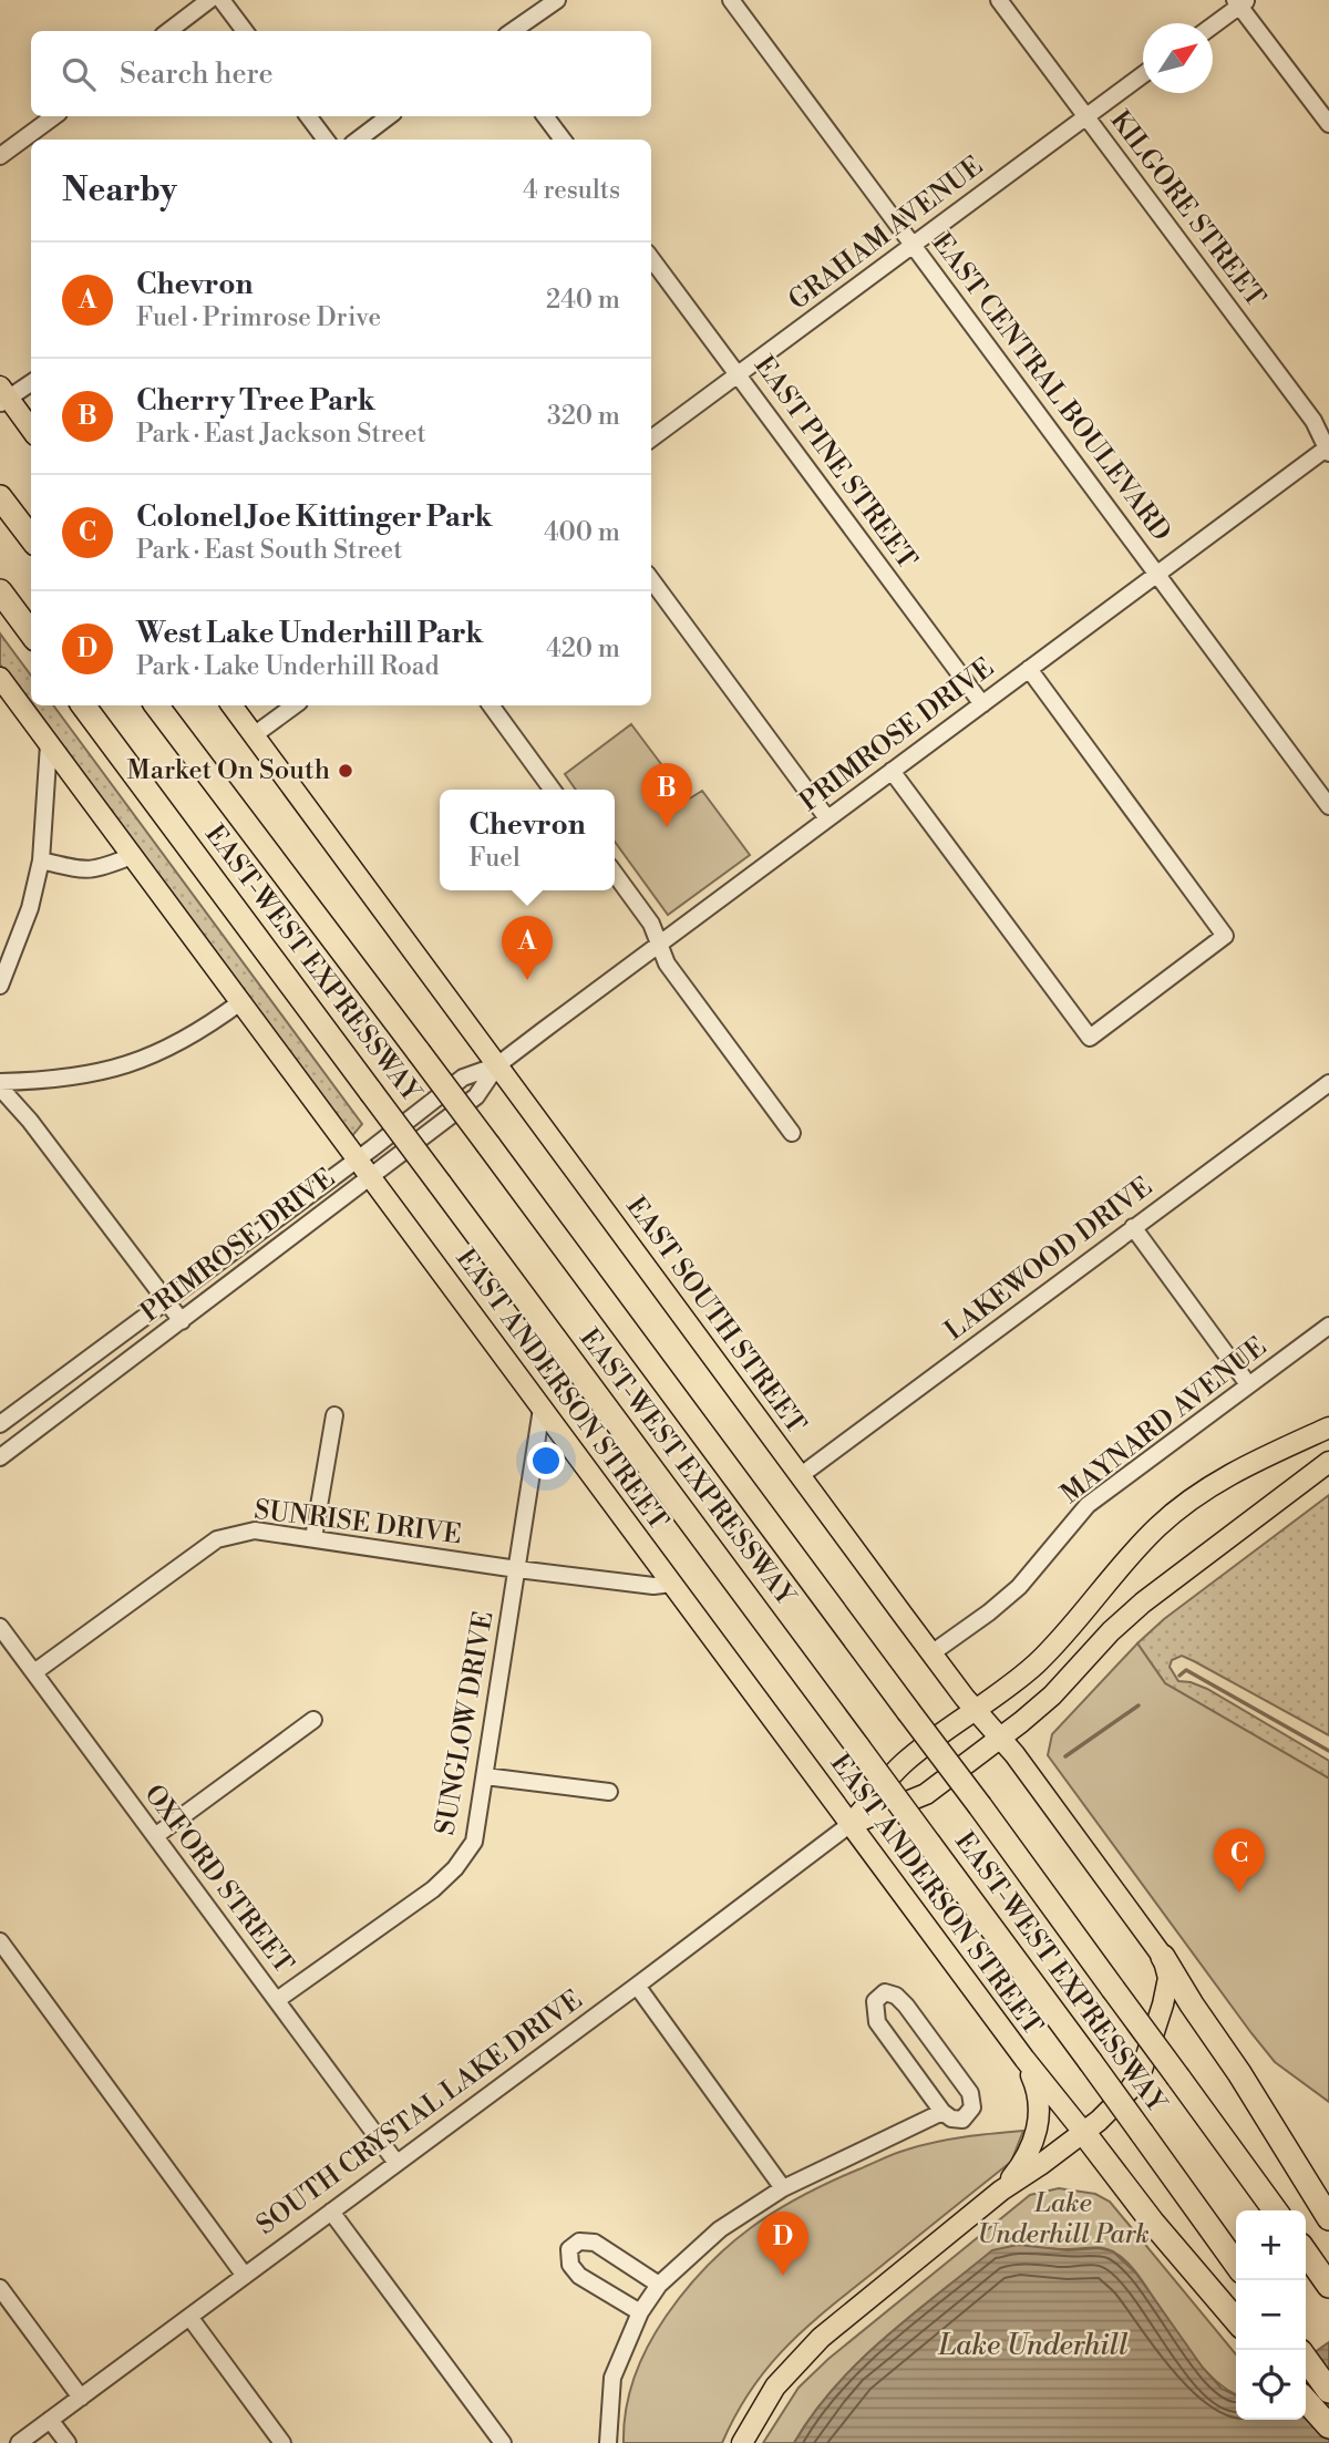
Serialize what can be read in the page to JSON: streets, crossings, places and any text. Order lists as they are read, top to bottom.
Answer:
{
  "streets": {
    "highway": ["EAST-WEST EXPRESSWAY"],
    "main road": ["EAST SOUTH STREET", "EAST ANDERSON STREET", "SOUTH CRYSTAL LAKE DRIVE"],
    "street": [
      "KILGORE STREET",
      "GRAHAM AVENUE",
      "EAST CENTRAL BOULEVARD",
      "EAST PINE STREET",
      "PRIMROSE DRIVE",
      "LAKEWOOD DRIVE",
      "MAYNARD AVENUE",
      "SUNRISE DRIVE",
      "SUNGLOW DRIVE",
      "OXFORD STREET"
    ]
  },
  "crossings": [
    ["KILGORE STREET", "GRAHAM AVENUE"],
    ["KILGORE STREET", "PRIMROSE DRIVE"],
    ["GRAHAM AVENUE", "EAST CENTRAL BOULEVARD"],
    ["GRAHAM AVENUE", "EAST PINE STREET"],
    ["EAST CENTRAL BOULEVARD", "PRIMROSE DRIVE"],
    ["EAST PINE STREET", "PRIMROSE DRIVE"],
    ["PRIMROSE DRIVE", "EAST SOUTH STREET"],
    ["PRIMROSE DRIVE", "EAST ANDERSON STREET"],
    ["LAKEWOOD DRIVE", "EAST SOUTH STREET"],
    ["EAST SOUTH STREET", "MAYNARD AVENUE"],
    ["EAST SOUTH STREET", "SOUTH CRYSTAL LAKE DRIVE"],
    ["EAST ANDERSON STREET", "SUNRISE DRIVE"],
    ["EAST ANDERSON STREET", "SUNGLOW DRIVE"],
    ["EAST ANDERSON STREET", "SOUTH CRYSTAL LAKE DRIVE"],
    ["SUNRISE DRIVE", "SUNGLOW DRIVE"],
    ["SUNRISE DRIVE", "OXFORD STREET"],
    ["SUNGLOW DRIVE", "OXFORD STREET"],
    ["OXFORD STREET", "SOUTH CRYSTAL LAKE DRIVE"]
  ],
  "water": ["Lake Underhill"],
  "parks": ["Lake Underhill Park"],
  "places": ["Market On South"],
  "north": "top right",
  "page": {
    "search": "Search here",
    "heading": ["Nearby", "4 results"],
    "list": [
      {
        "mark": "A",
        "name": "Chevron",
        "note": "Fuel · Primrose Drive",
        "value": "240 m"
      },
      {
        "mark": "B",
        "name": "Cherry Tree Park",
        "note": "Park · East Jackson Street",
        "value": "320 m"
      },
      {
        "mark": "C",
        "name": "Colonel Joe Kittinger Park",
        "note": "Park · East South Street",
        "value": "400 m"
      },
      {
        "mark": "D",
        "name": "West Lake Underhill Park",
        "note": "Park · Lake Underhill Road",
        "value": "420 m"
      }
    ],
    "pins": [
      "B",
      "A",
      "C",
      "D"
    ],
    "popup": ["Chevron", "Fuel"],
    "map_buttons": ["+", "−"]
  }
}
